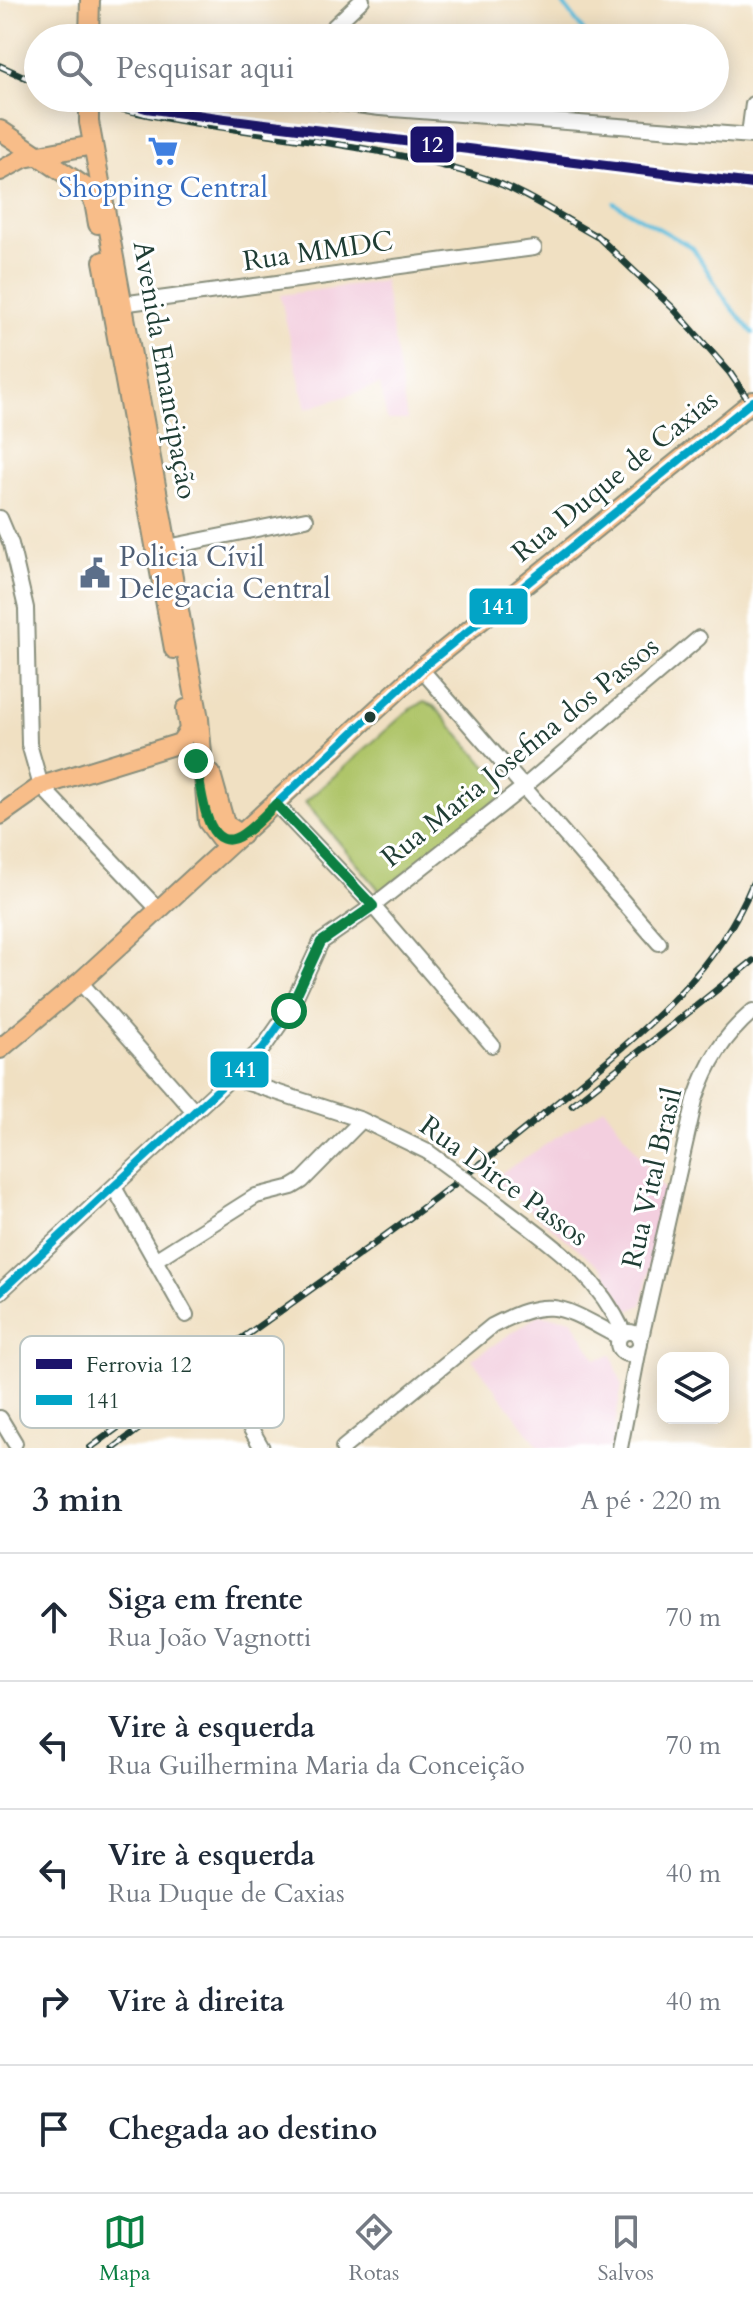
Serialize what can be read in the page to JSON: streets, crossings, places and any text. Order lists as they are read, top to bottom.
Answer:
{
  "streets": {
    "main road": ["Avenida Emancipação", "Rua Duque de Caxias"],
    "street": [
      "Rua MMDC",
      "Rua Maria Josefina dos Passos",
      "Rua Vital Brasil",
      "Rua Dirce Passos"
    ]
  },
  "crossings": [
    ["Rua MMDC", "Avenida Emancipação"],
    ["Rua Maria Josefina dos Passos", "Rua Dirce Passos"],
    ["Rua Vital Brasil", "Rua Dirce Passos"]
  ],
  "places": {
    "supermarket": ["Shopping Central"],
    "public building": ["Policia Cívil Delegacia Central"]
  },
  "lines": ["rail line 12", "transit line 141"],
  "legend": ["Ferrovia 12", "141"],
  "page": {
    "search": "Pesquisar aqui",
    "heading": ["3 min", "A pé · 220 m"],
    "list": [
      ["Siga em frente", "Rua João Vagnotti", "70 m"],
      ["Vire à esquerda", "Rua Guilhermina Maria da Conceição", "70 m"],
      ["Vire à esquerda", "Rua Duque de Caxias", "40 m"],
      ["Vire à direita", "40 m"],
      "Chegada ao destino"
    ],
    "nav": ["Mapa", "Rotas", "Salvos"]
  }
}
